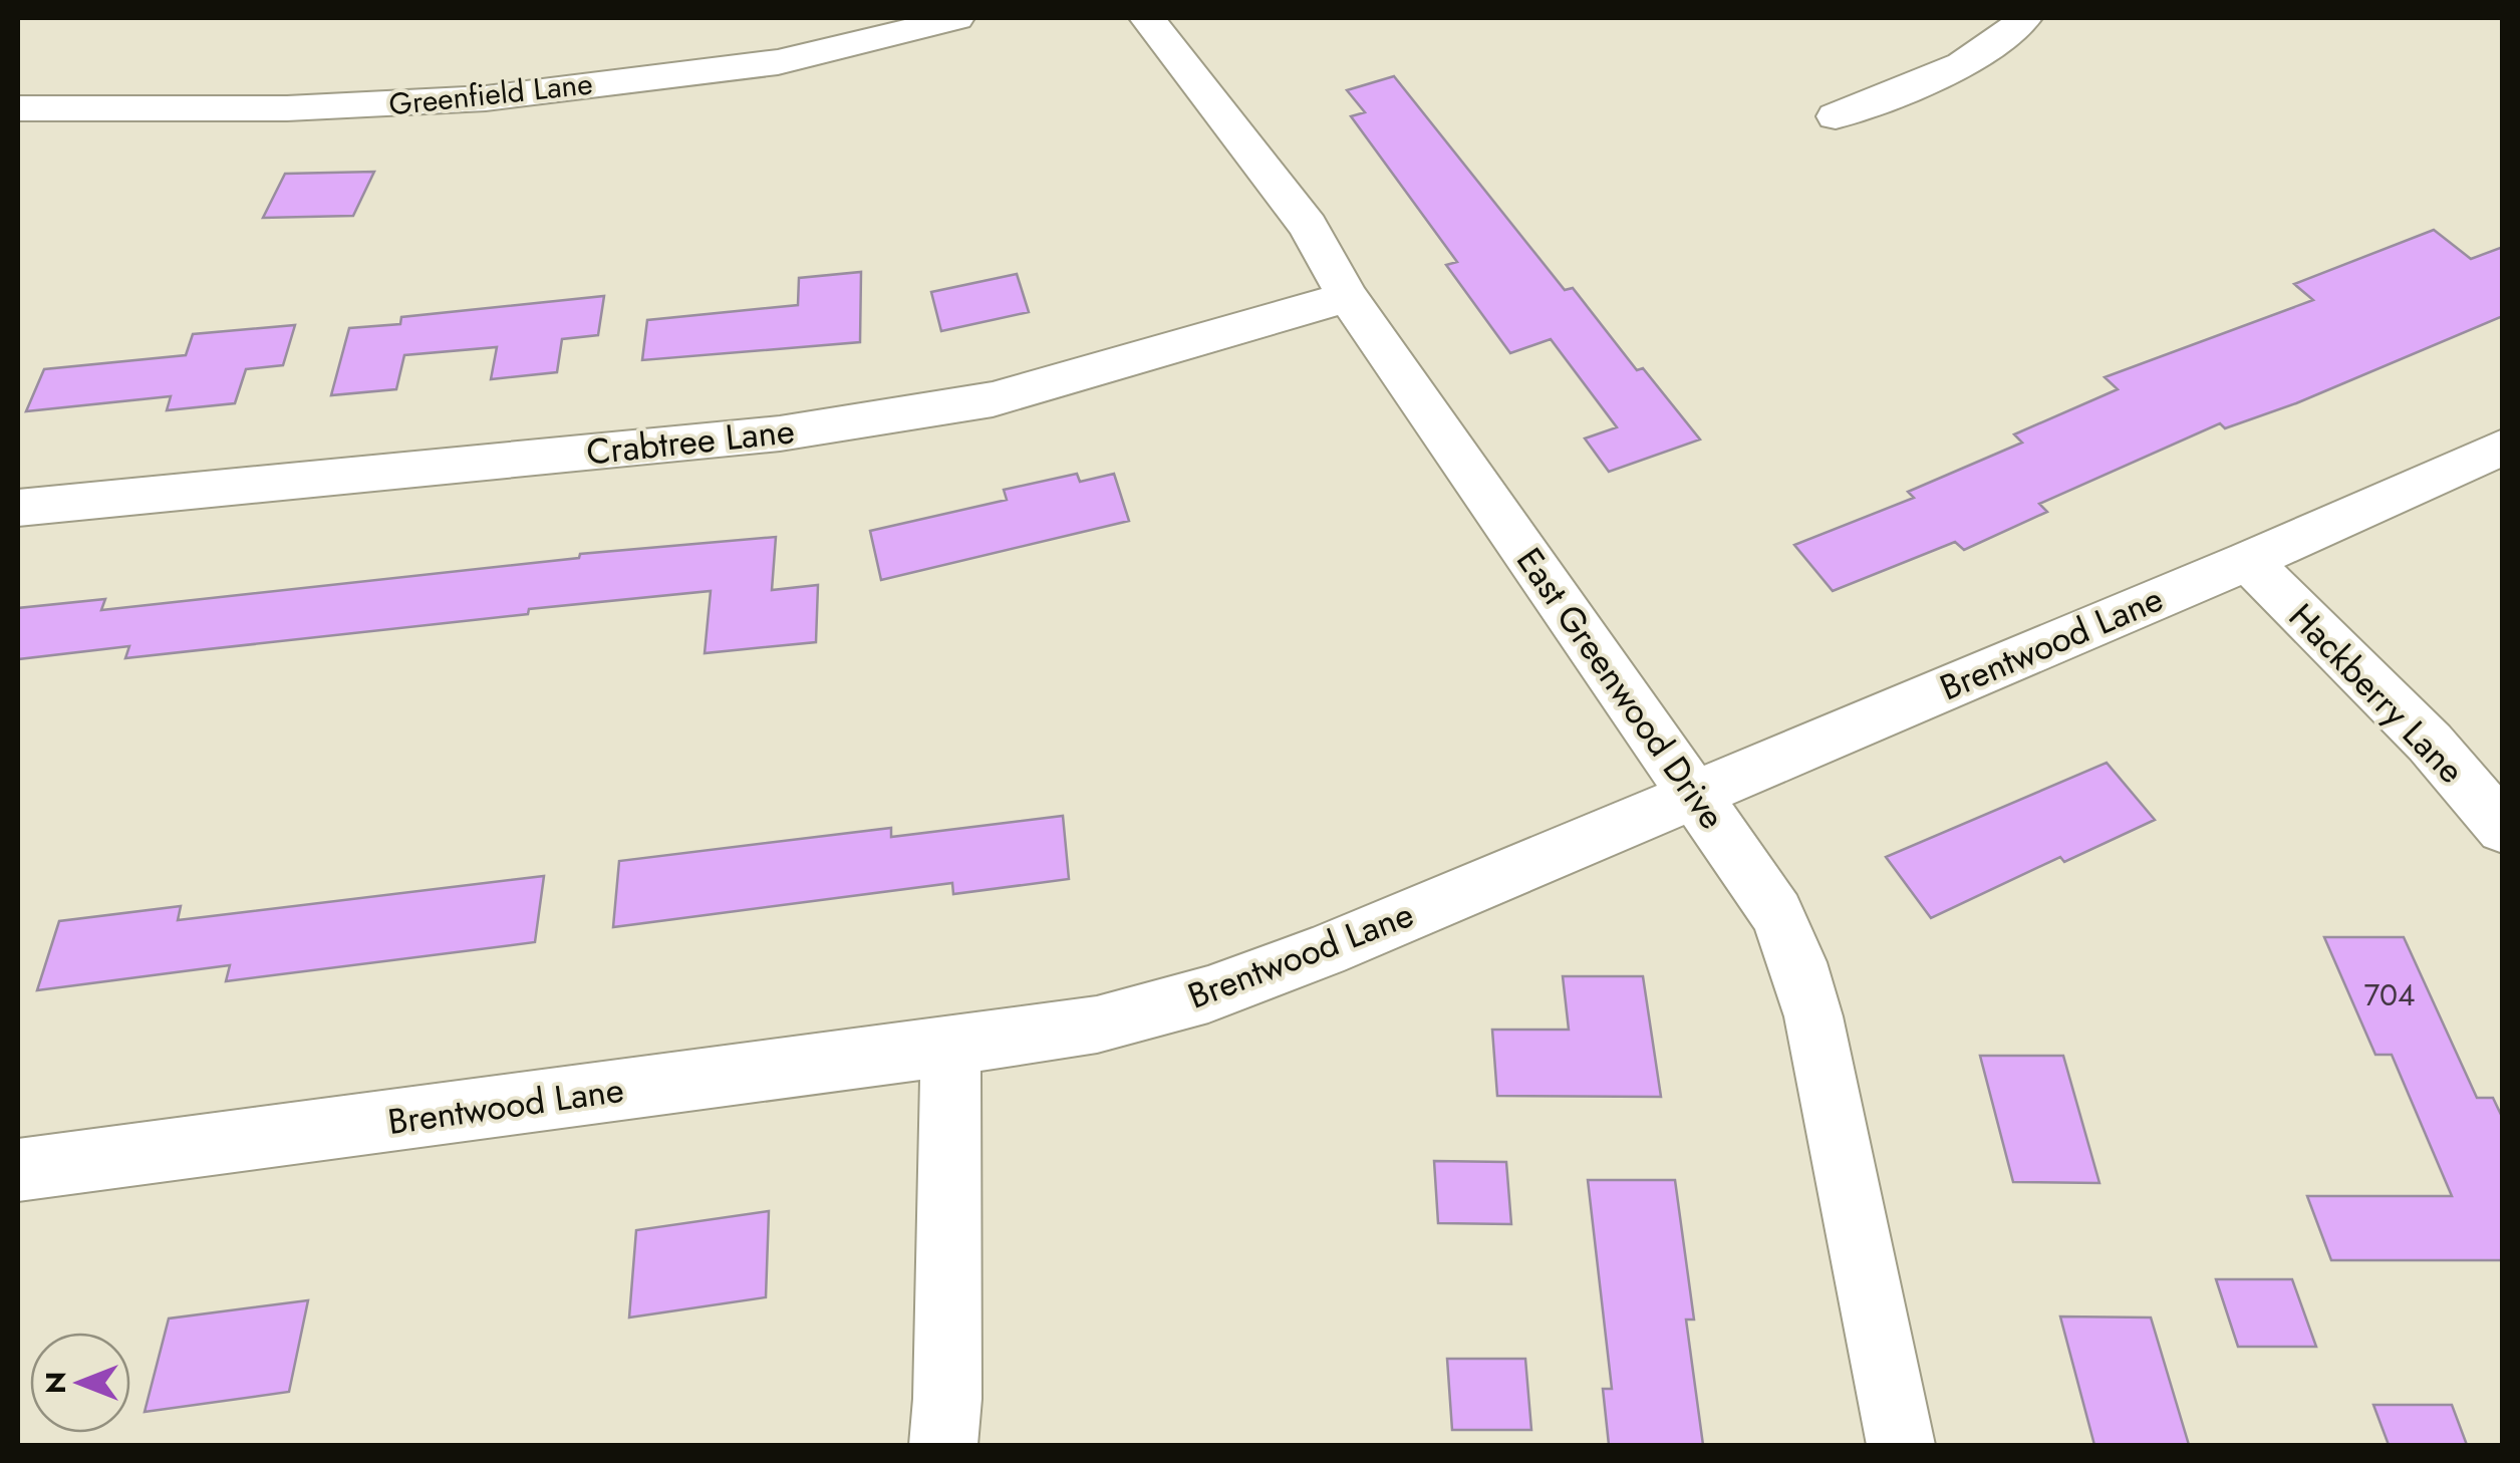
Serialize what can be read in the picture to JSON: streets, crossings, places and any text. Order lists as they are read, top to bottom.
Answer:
{
  "streets": {
    "street": [
      "Greenfield Lane",
      "Crabtree Lane",
      "Brentwood Lane",
      "East Greenwood Drive",
      "Hackberry Lane"
    ]
  },
  "crossings": [
    ["Crabtree Lane", "East Greenwood Drive"],
    ["Brentwood Lane", "East Greenwood Drive"],
    ["Brentwood Lane", "Hackberry Lane"]
  ],
  "house_numbers": ["704"],
  "north": "left"
}
